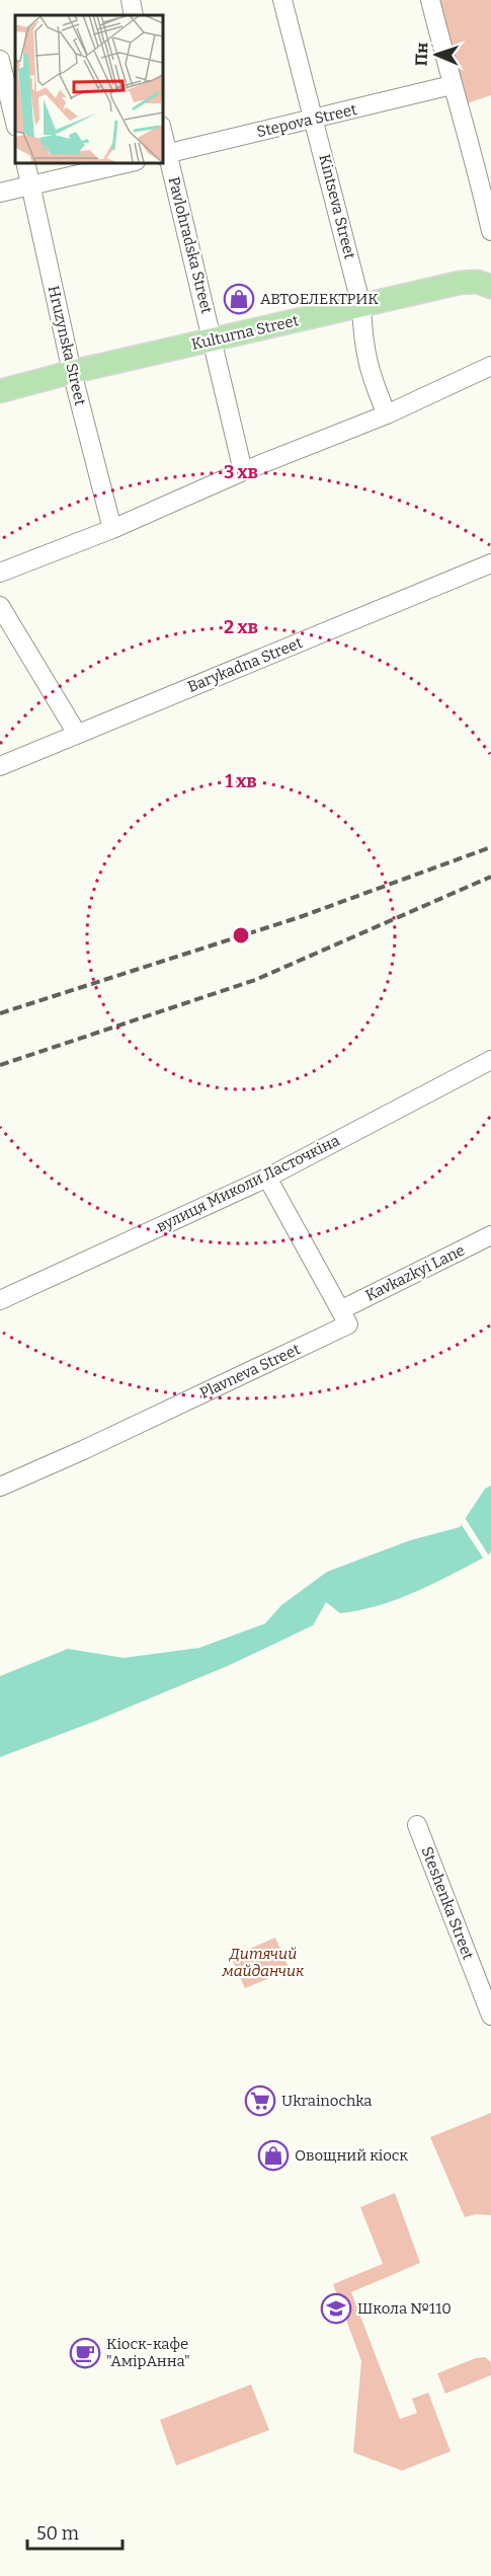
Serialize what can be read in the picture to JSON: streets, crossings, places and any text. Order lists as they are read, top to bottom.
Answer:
{
  "streets": {
    "main road": ["Kulturna Street"],
    "street": [
      "Stepova Street",
      "Kintseva Street",
      "Pavlohradska Street",
      "Hruzynska Street",
      "Barykadna Street",
      "вулиця Миколи Ласточкіна",
      "Kavkazkyi Lane",
      "Plavneva Street",
      "Steshenka Street"
    ]
  },
  "crossings": [
    ["Stepova Street", "Kintseva Street"],
    ["Stepova Street", "Pavlohradska Street"],
    ["Kintseva Street", "Kulturna Street"],
    ["Pavlohradska Street", "Kulturna Street"],
    ["Kulturna Street", "Hruzynska Street"],
    ["Kavkazkyi Lane", "Plavneva Street"]
  ],
  "parks": ["Дитячий майданчик"],
  "places": {
    "shop": ["АВТОЕЛЕКТРИК", "Овощний кіоск"],
    "supermarket": ["Ukrainochka"],
    "school or university": ["Школа №110"],
    "cafe": ["Кіоск-кафе \"АмірАнна\""]
  },
  "scale_bar": "50 m",
  "north": "left",
  "rings": ["3 хв", "2 хв", "1 хв"]
}
